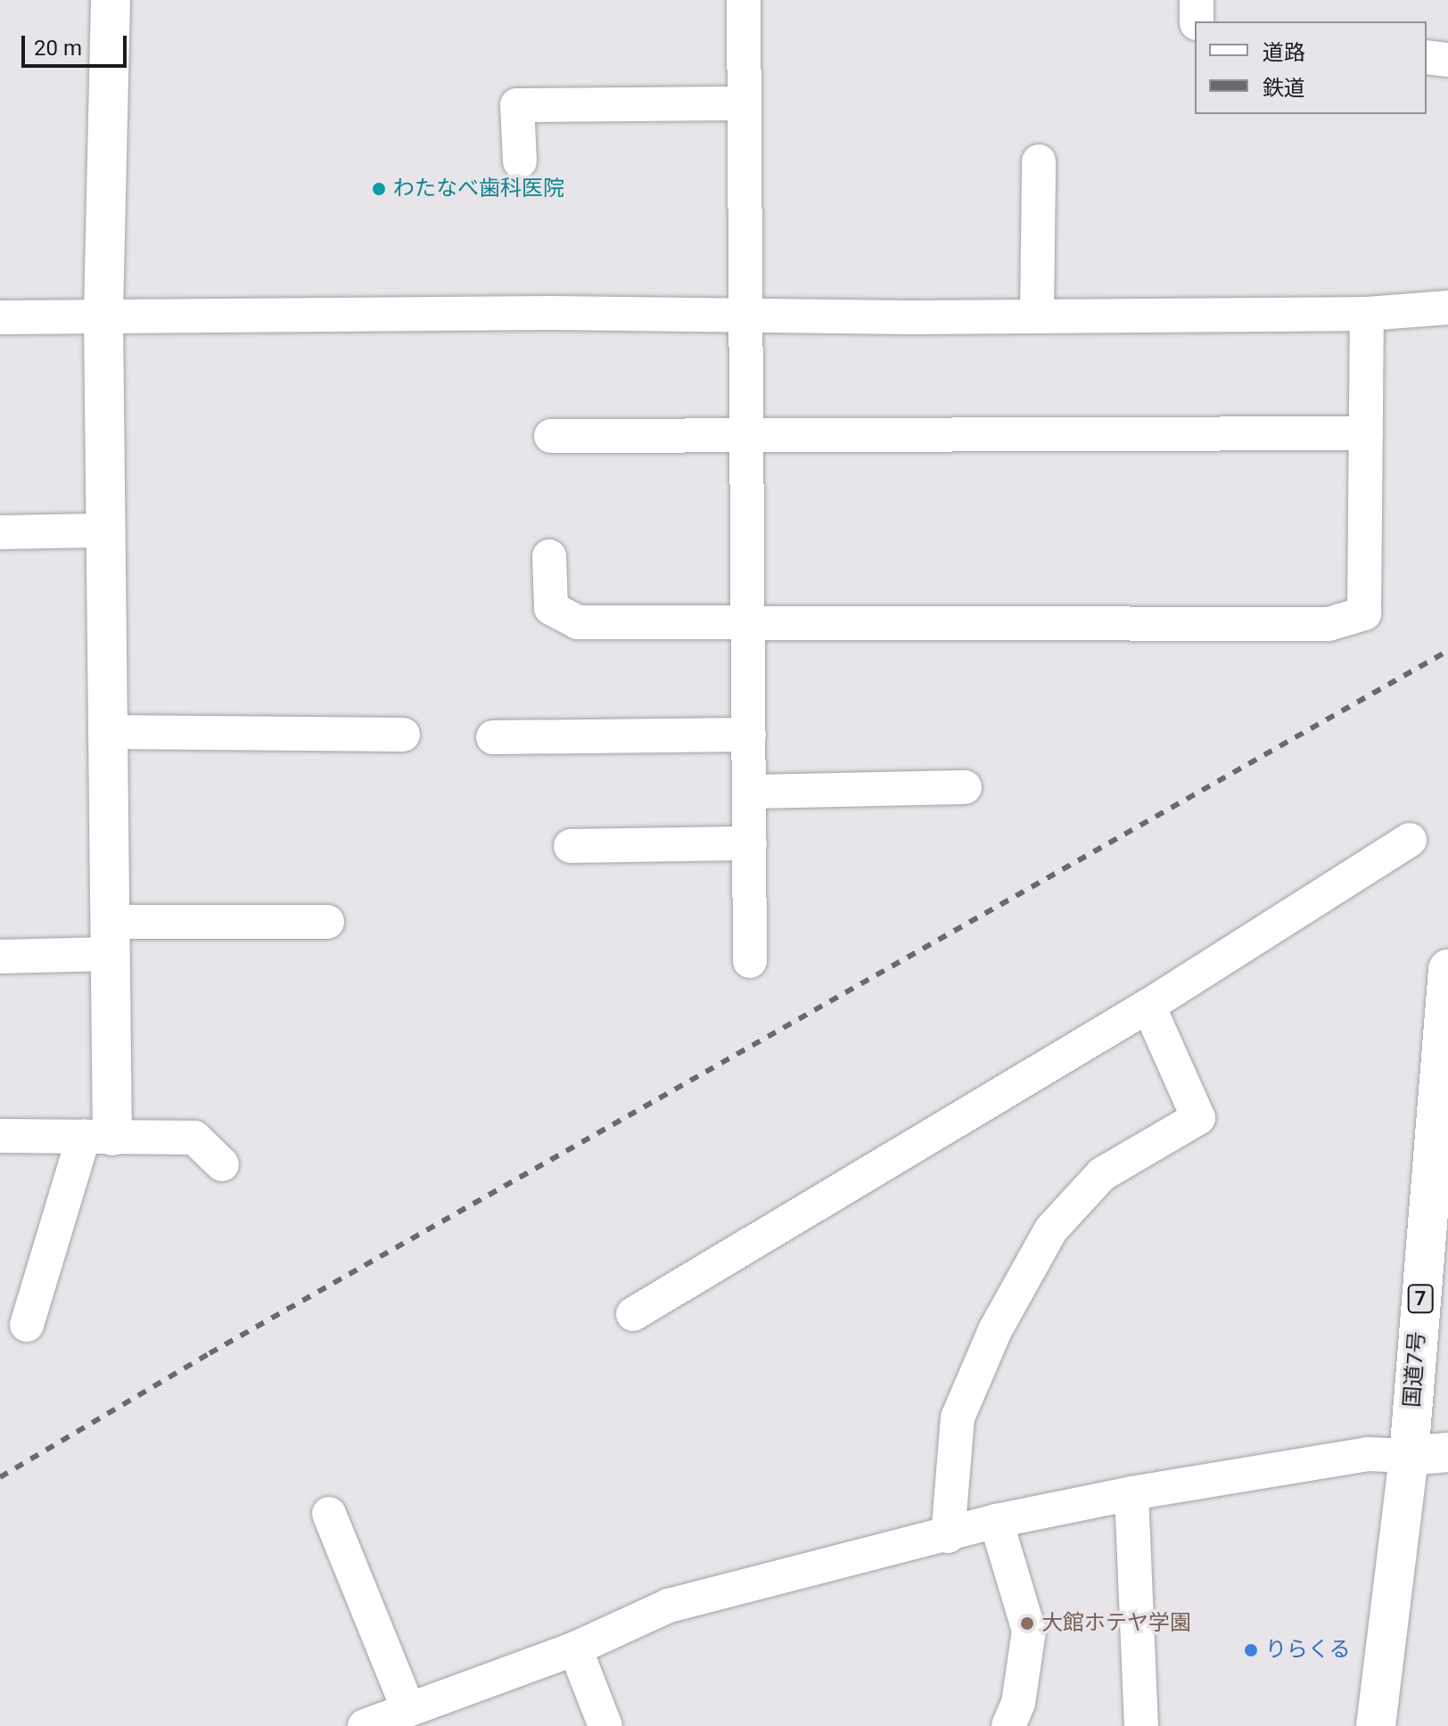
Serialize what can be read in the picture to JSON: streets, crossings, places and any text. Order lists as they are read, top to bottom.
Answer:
{
  "streets": {
    "main road": ["7", "国道7号"]
  },
  "places": ["わたなべ歯科医院", "大館ホテヤ学園", "りらくる"],
  "legend": ["道路", "鉄道"],
  "scale_bar": "20 m"
}
